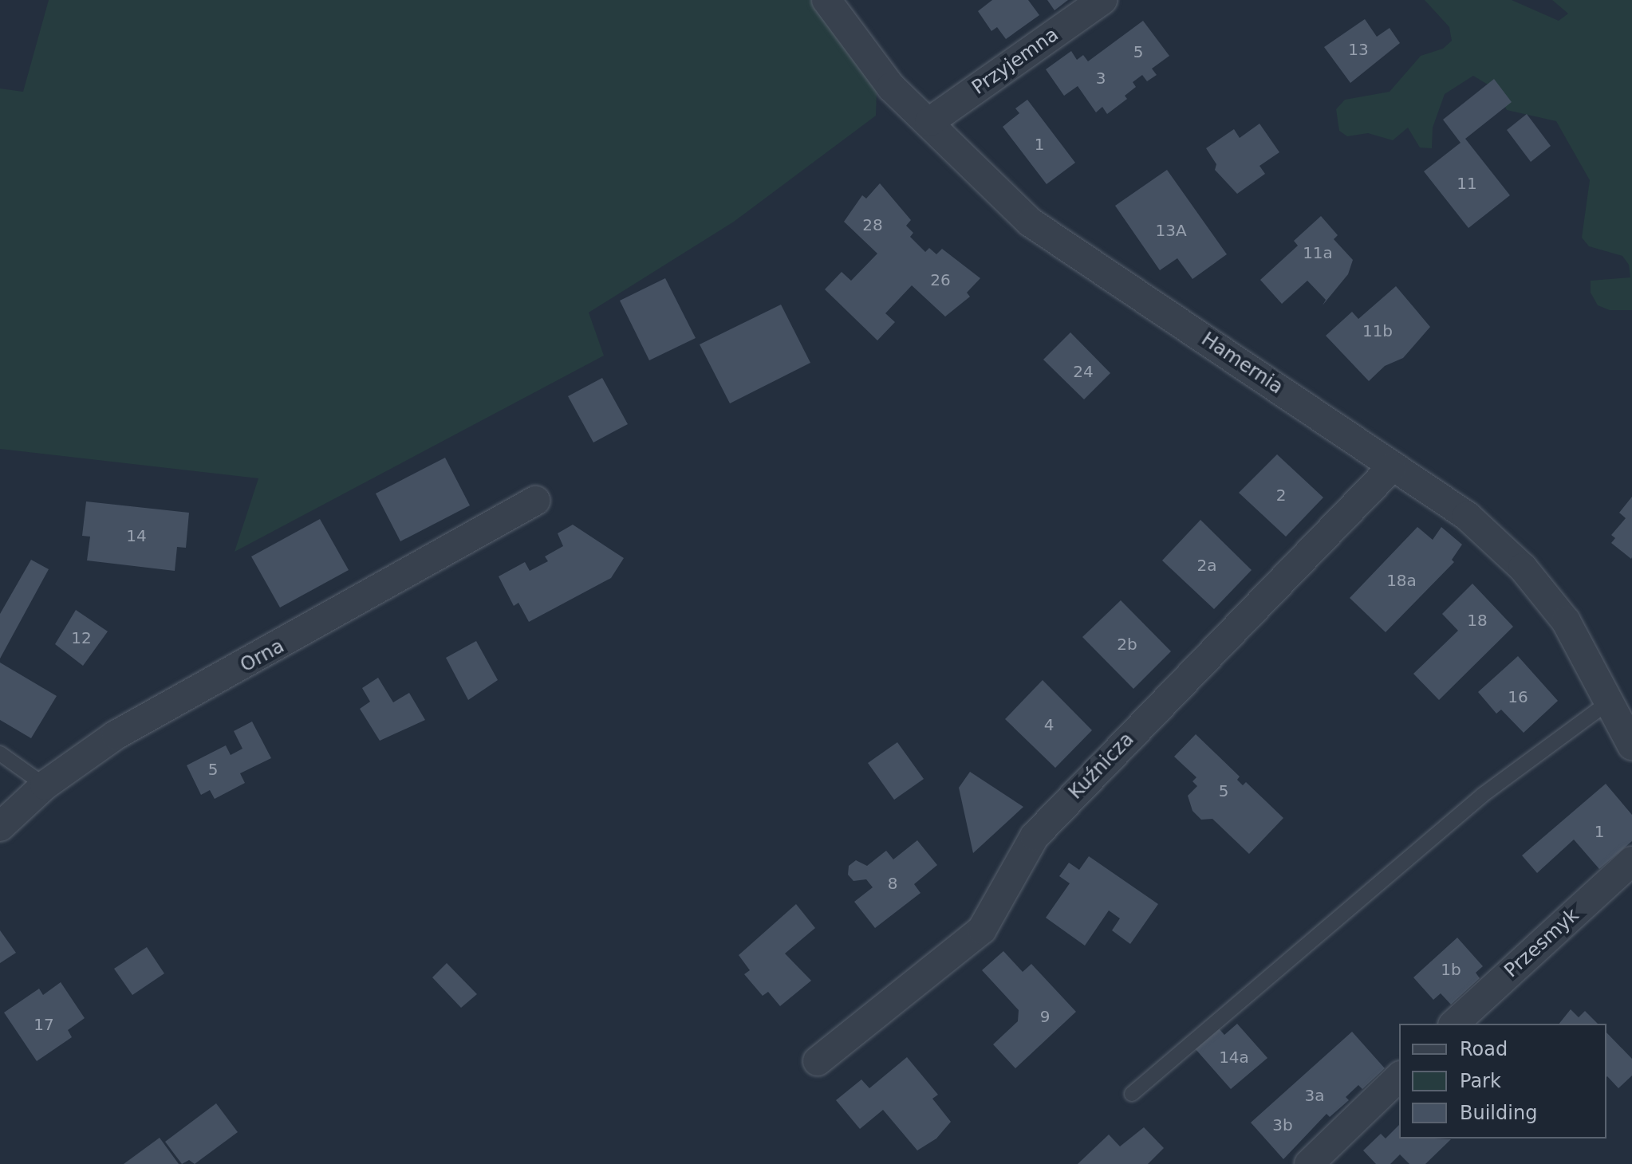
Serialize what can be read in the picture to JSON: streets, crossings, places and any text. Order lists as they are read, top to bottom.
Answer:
{
  "streets": {
    "street": [
      "Przyjemna",
      "Hamernia",
      "Orna",
      "Kuźnicza",
      "Przesmyk"
    ]
  },
  "crossings": [
    ["Przyjemna", "Hamernia"],
    ["Hamernia", "Kuźnicza"]
  ],
  "house_numbers": [
    "13",
    "5",
    "3",
    "1",
    "11",
    "28",
    "13A",
    "11a",
    "26",
    "11b",
    "24",
    "2",
    "14",
    "2a",
    "18a",
    "18",
    "12",
    "2b",
    "16",
    "4",
    "5",
    "5",
    "1",
    "8",
    "1b",
    "9",
    "17",
    "14a",
    "3a",
    "3b"
  ],
  "legend": ["Road", "Park", "Building"]
}
